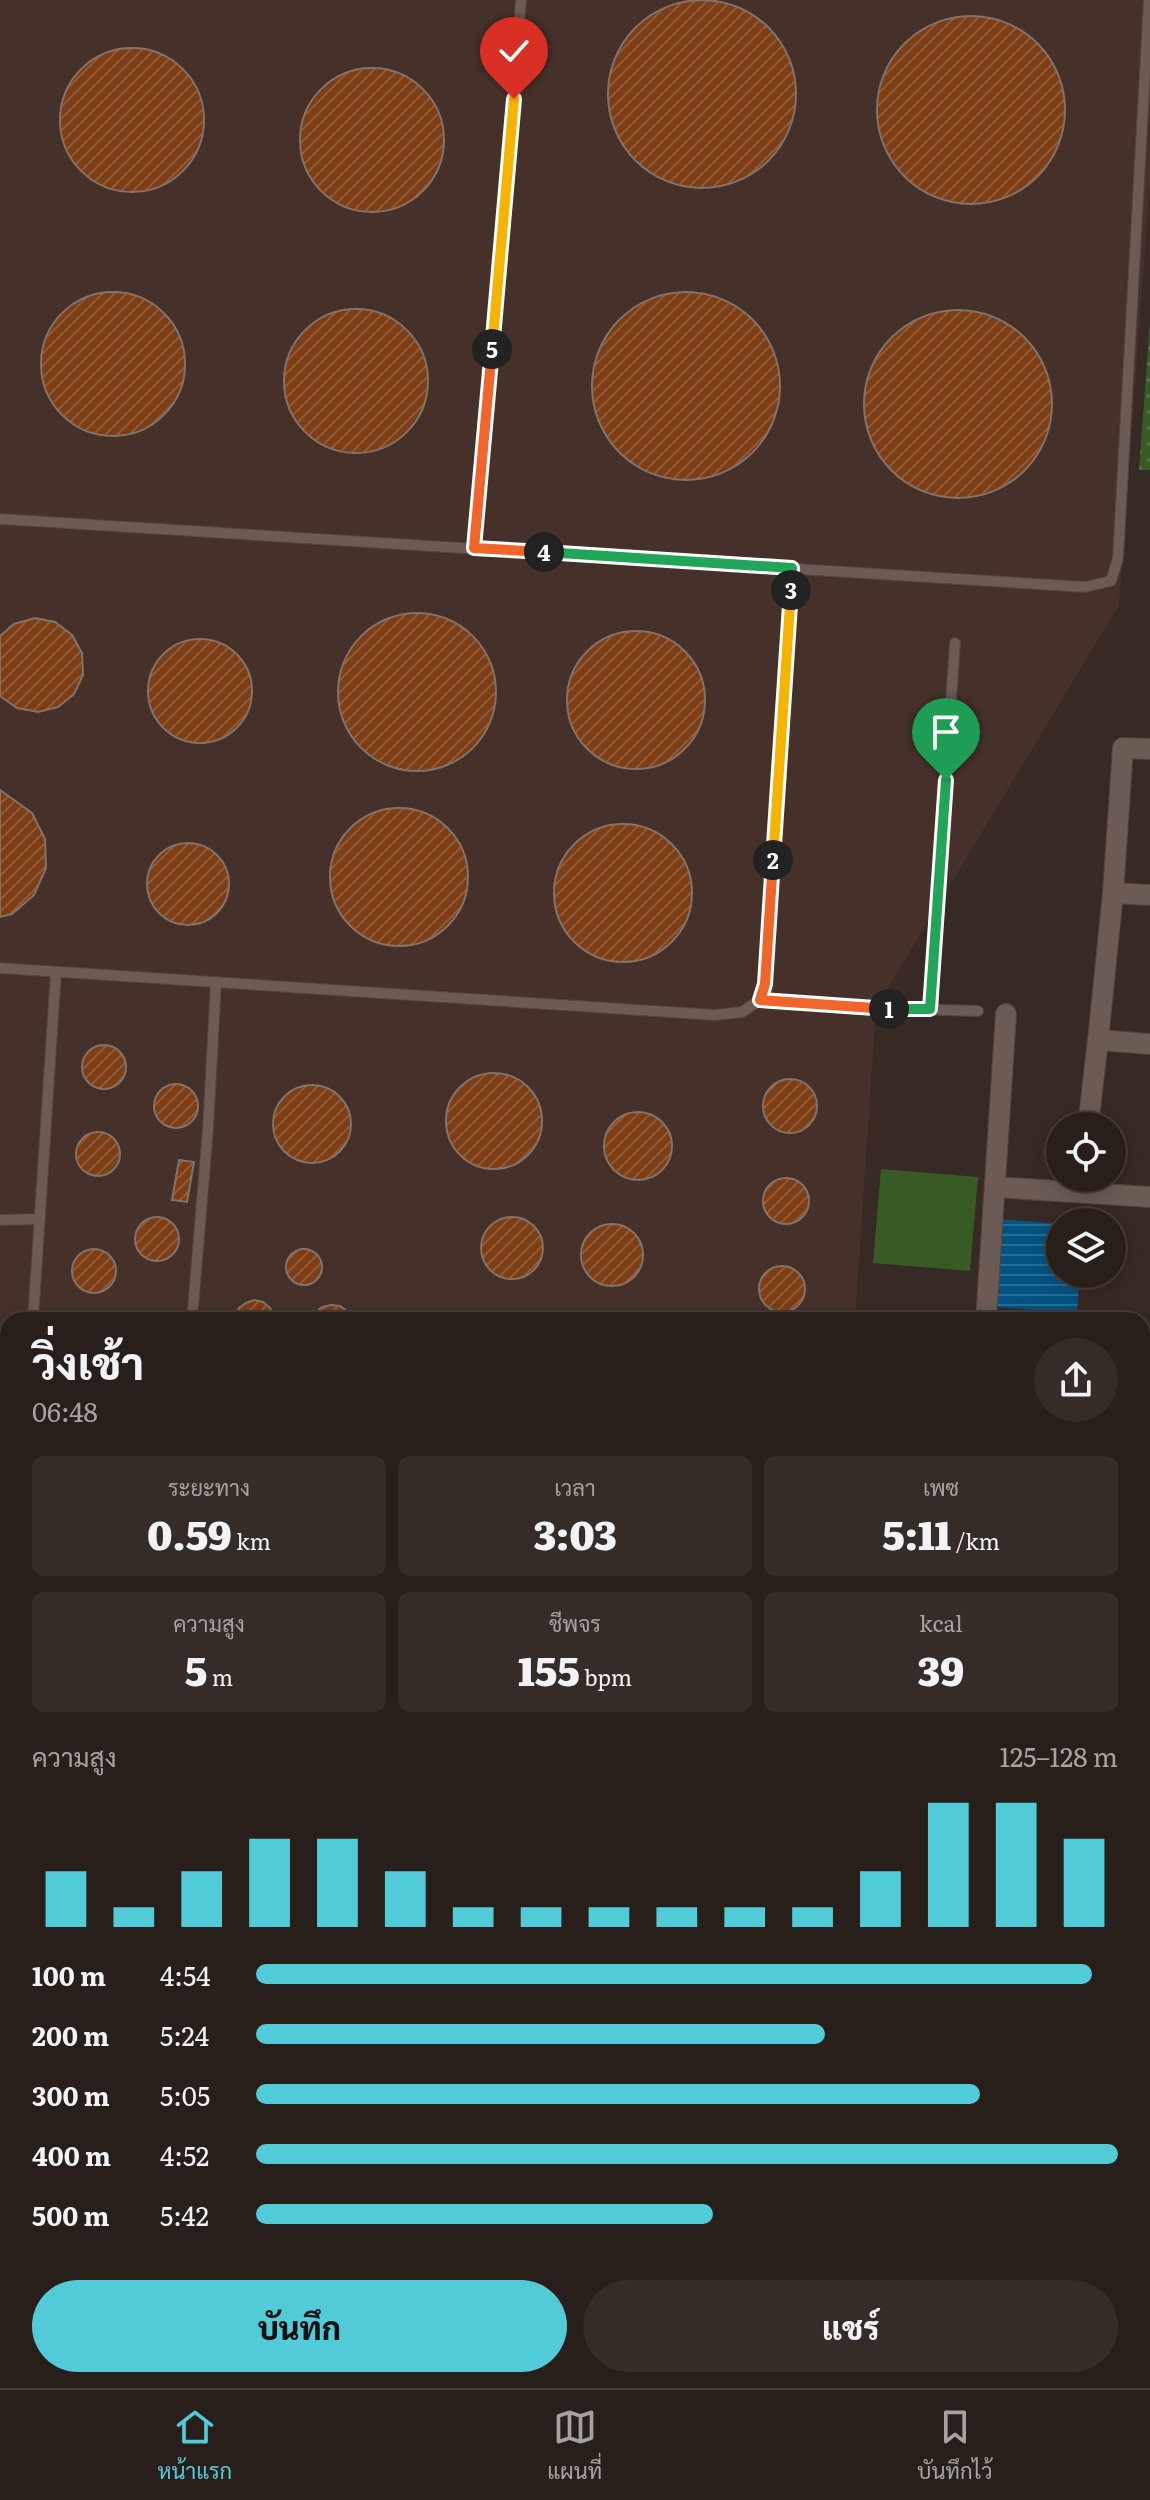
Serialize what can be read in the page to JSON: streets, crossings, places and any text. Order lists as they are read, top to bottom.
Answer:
{
  "page": {
    "pins": [
      "5",
      "4",
      "3",
      "2",
      "1"
    ],
    "heading": ["วิ่งเช้า", "06:48"],
    "stats": [
      ["ระยะทาง", "0.59 km"],
      ["เวลา", "3:03"],
      ["เพซ", "5:11 /km"],
      ["ความสูง", "5 m"],
      ["ชีพจร", "155 bpm"],
      ["kcal", "39"]
    ],
    "chart": ["ความสูง", "125–128 m"],
    "list": [
      {
        "name": "100 m",
        "note": "4:54"
      },
      {
        "name": "200 m",
        "note": "5:24"
      },
      {
        "name": "300 m",
        "note": "5:05"
      },
      {
        "name": "400 m",
        "note": "4:52"
      },
      {
        "name": "500 m",
        "note": "5:42"
      }
    ],
    "buttons": ["บันทึก", "แชร์"],
    "tabs": ["หน้าแรก", "แผนที่", "บันทึกไว้"]
  }
}
